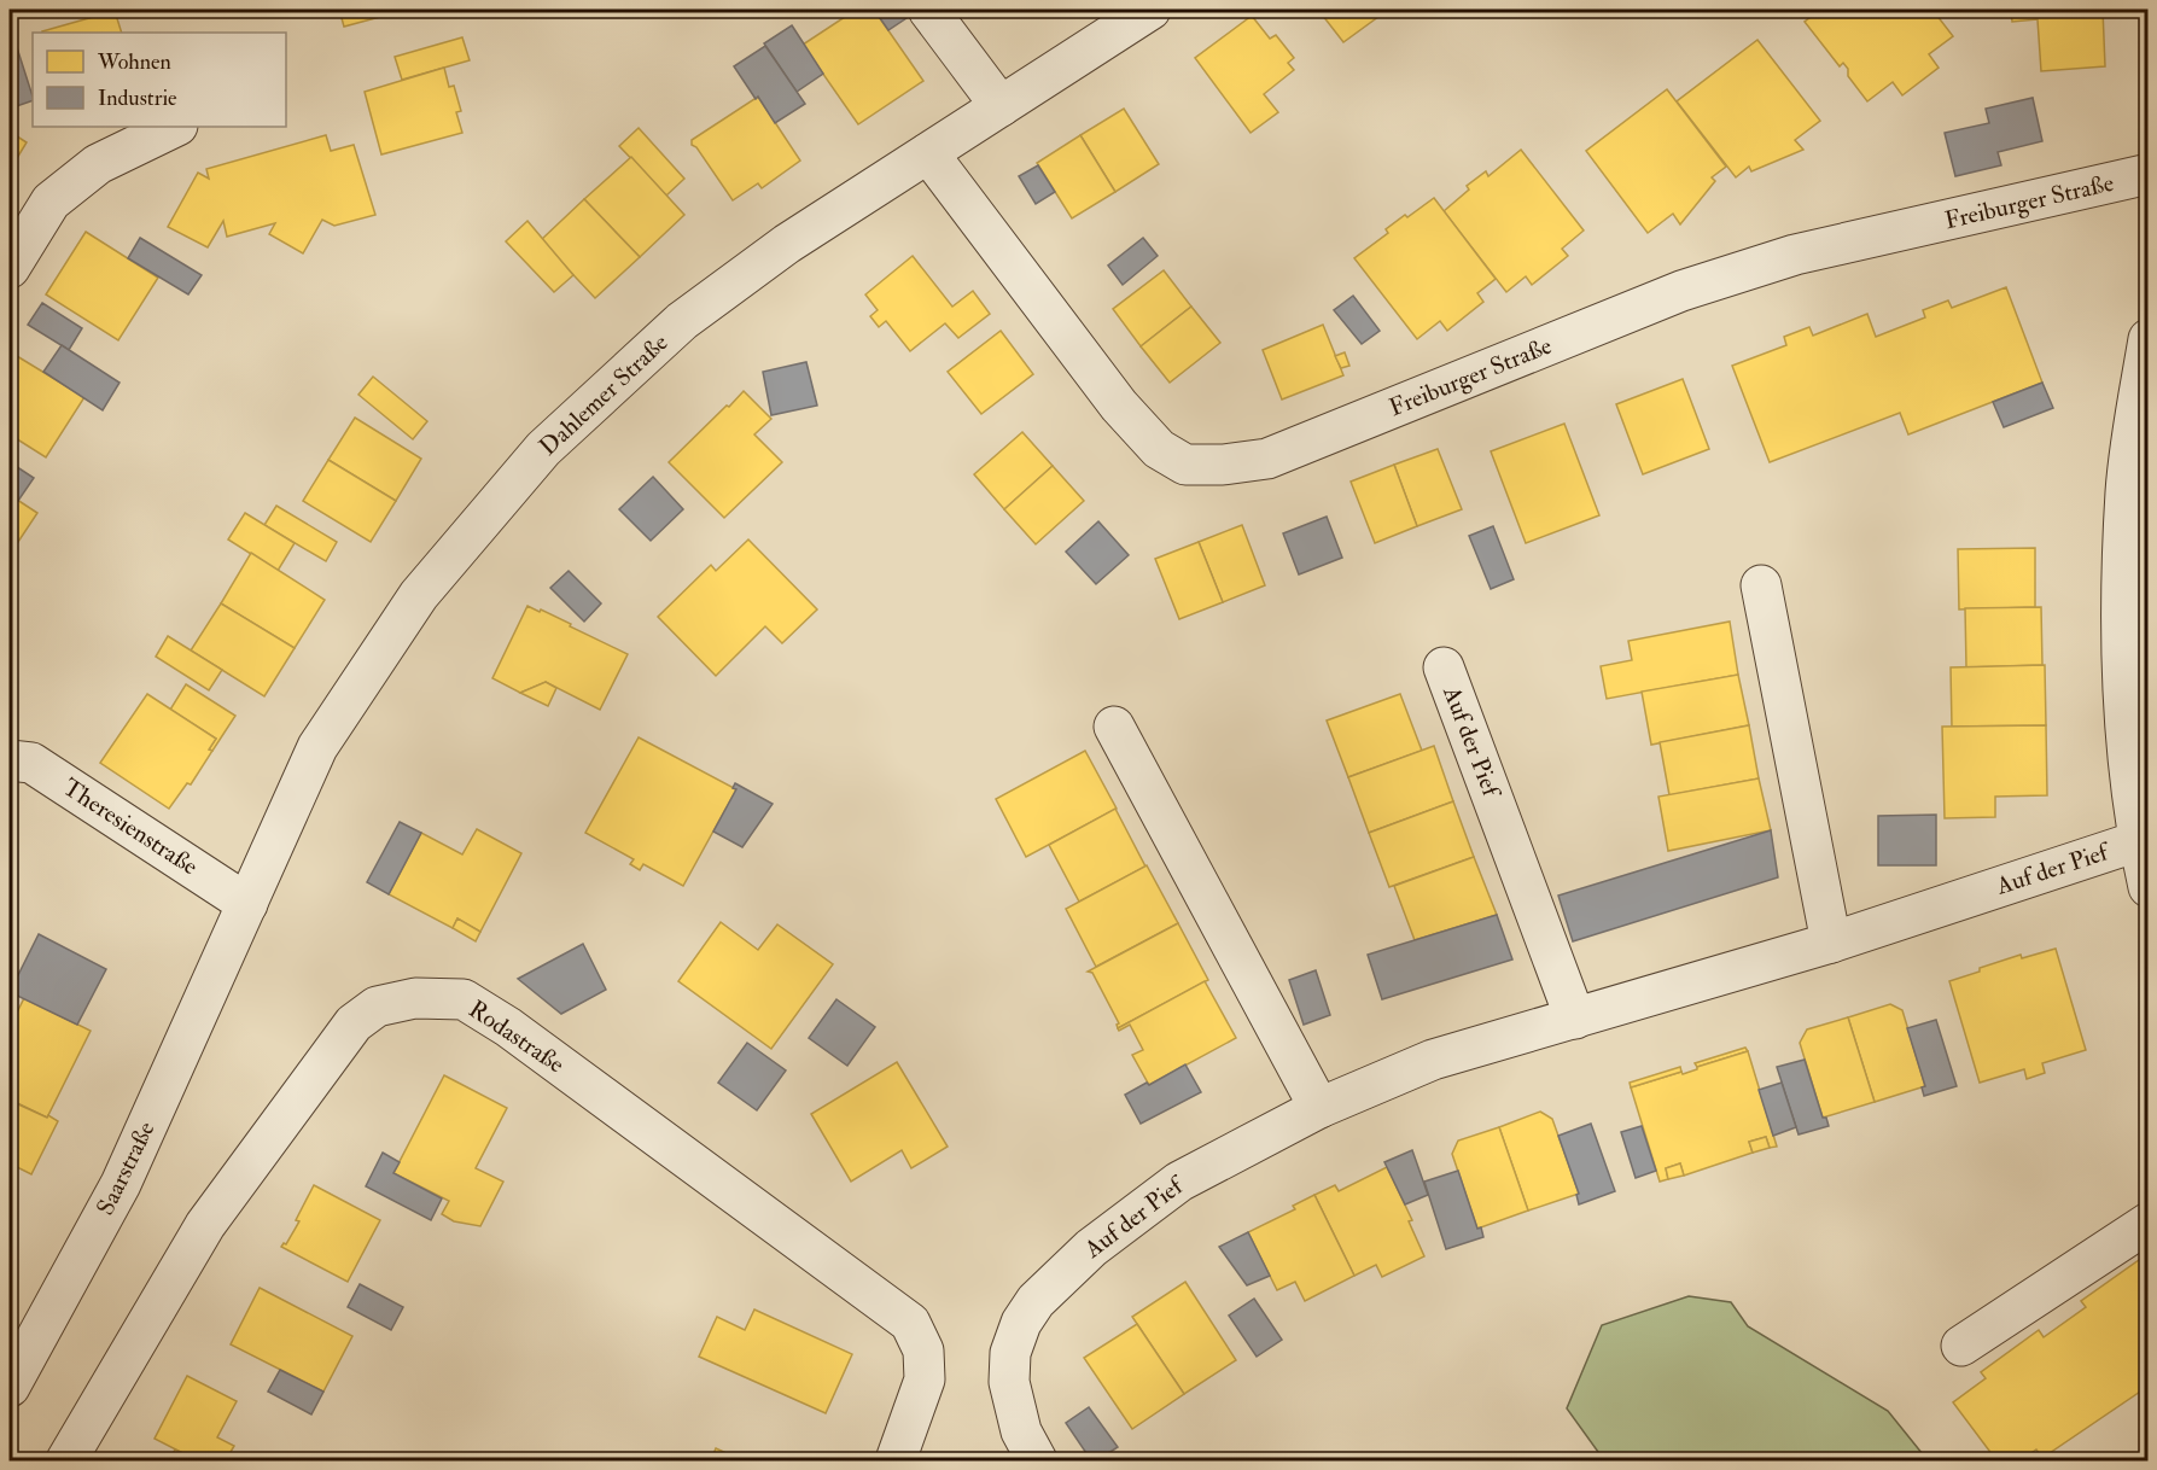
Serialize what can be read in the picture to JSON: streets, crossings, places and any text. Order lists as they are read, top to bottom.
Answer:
{
  "streets": {
    "street": [
      "Freiburger Straße",
      "Dahlemer Straße",
      "Auf der Pief",
      "Theresienstraße",
      "Rodastraße",
      "Saarstraße"
    ]
  },
  "crossings": [
    ["Freiburger Straße", "Dahlemer Straße"],
    ["Dahlemer Straße", "Theresienstraße"],
    ["Dahlemer Straße", "Saarstraße"]
  ],
  "legend": ["Wohnen", "Industrie"]
}
